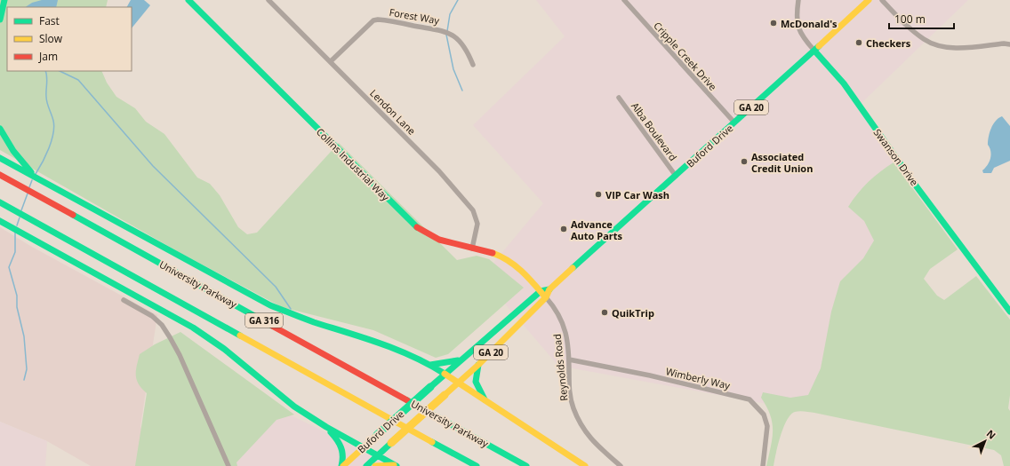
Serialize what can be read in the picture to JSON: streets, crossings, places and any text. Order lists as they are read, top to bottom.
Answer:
{
  "streets": {
    "main road": [
      "GA 20",
      "Buford Drive",
      "Swanson Drive",
      "Collins Industrial Way",
      "University Parkway",
      "GA 316"
    ],
    "street": [
      "Forest Way",
      "Cripple Creek Drive",
      "Lendon Lane",
      "Alba Boulevard",
      "Reynolds Road",
      "Wimberly Way"
    ]
  },
  "crossings": [
    ["Forest Way", "Lendon Lane"],
    ["Cripple Creek Drive", "Buford Drive"],
    ["Lendon Lane", "Collins Industrial Way"],
    ["Alba Boulevard", "Buford Drive"],
    ["Buford Drive", "Swanson Drive"],
    ["Buford Drive", "Collins Industrial Way"],
    ["Buford Drive", "Reynolds Road"],
    ["Collins Industrial Way", "Reynolds Road"],
    ["Reynolds Road", "Wimberly Way"]
  ],
  "places": [
    "McDonald's",
    "Checkers",
    "Associated Credit Union",
    "VIP Car Wash",
    "Advance Auto Parts",
    "QuikTrip"
  ],
  "legend": ["Fast", "Slow", "Jam"],
  "scale_bar": "100 m",
  "north": "top right"
}
